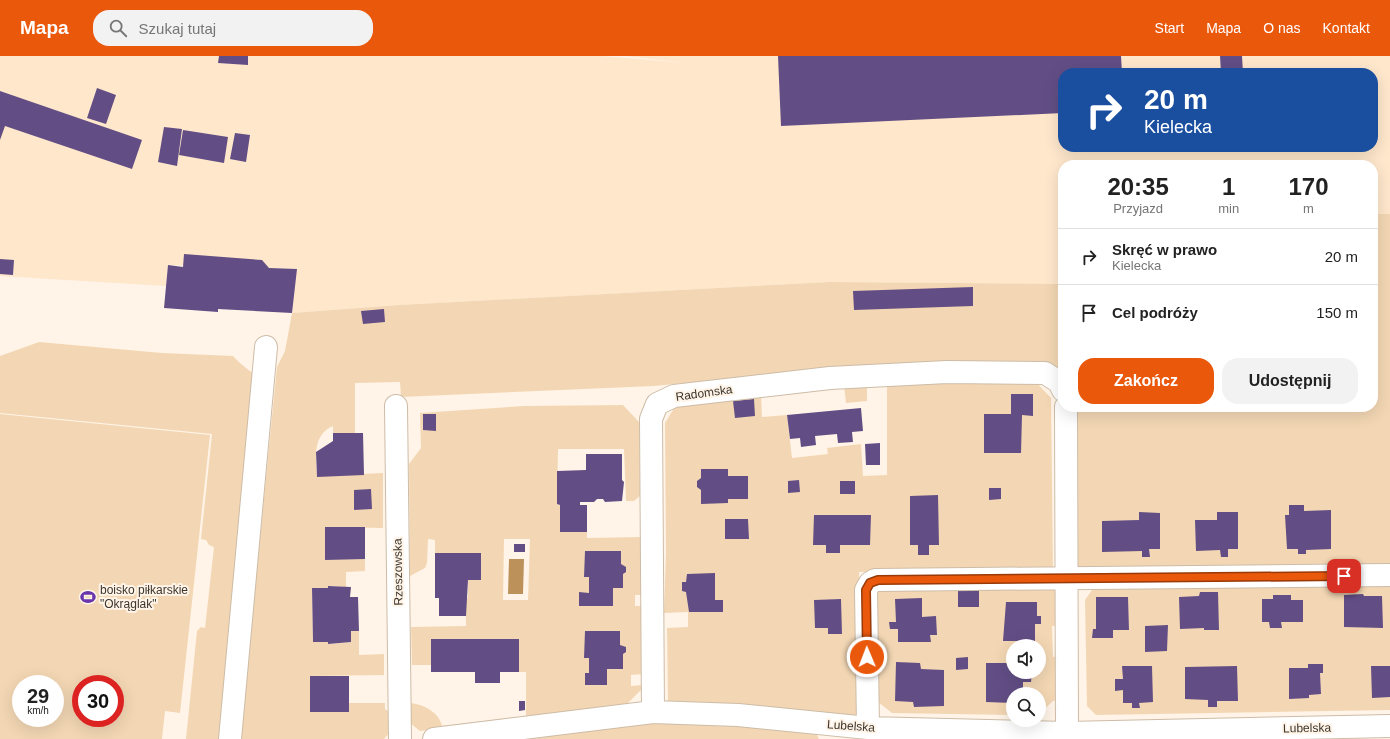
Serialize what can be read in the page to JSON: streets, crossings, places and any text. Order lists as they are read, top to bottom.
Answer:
{
  "streets": {
    "street": ["Radomska", "Rzeszowska", "Lubelska"]
  },
  "crossings": [
    ["Radomska", "Lubelska"]
  ],
  "places": {
    "sports": ["boisko piłkarskie \"Okrąglak\""]
  },
  "page": {
    "header": "Mapa",
    "search": "Szukaj tutaj",
    "nav": [
      "Start",
      "Mapa",
      "O nas",
      "Kontakt"
    ],
    "turn": ["20 m", "Kielecka"],
    "eta": [
      "20:35",
      "Przyjazd",
      "1",
      "min",
      "170",
      "m"
    ],
    "list": [
      {
        "name": "Skręć w prawo",
        "note": "Kielecka",
        "value": "20 m"
      },
      {
        "name": "Cel podróży",
        "value": "150 m"
      }
    ],
    "buttons": ["Zakończ", "Udostępnij"],
    "speed": "29 km/h",
    "limit": "30"
  }
}
